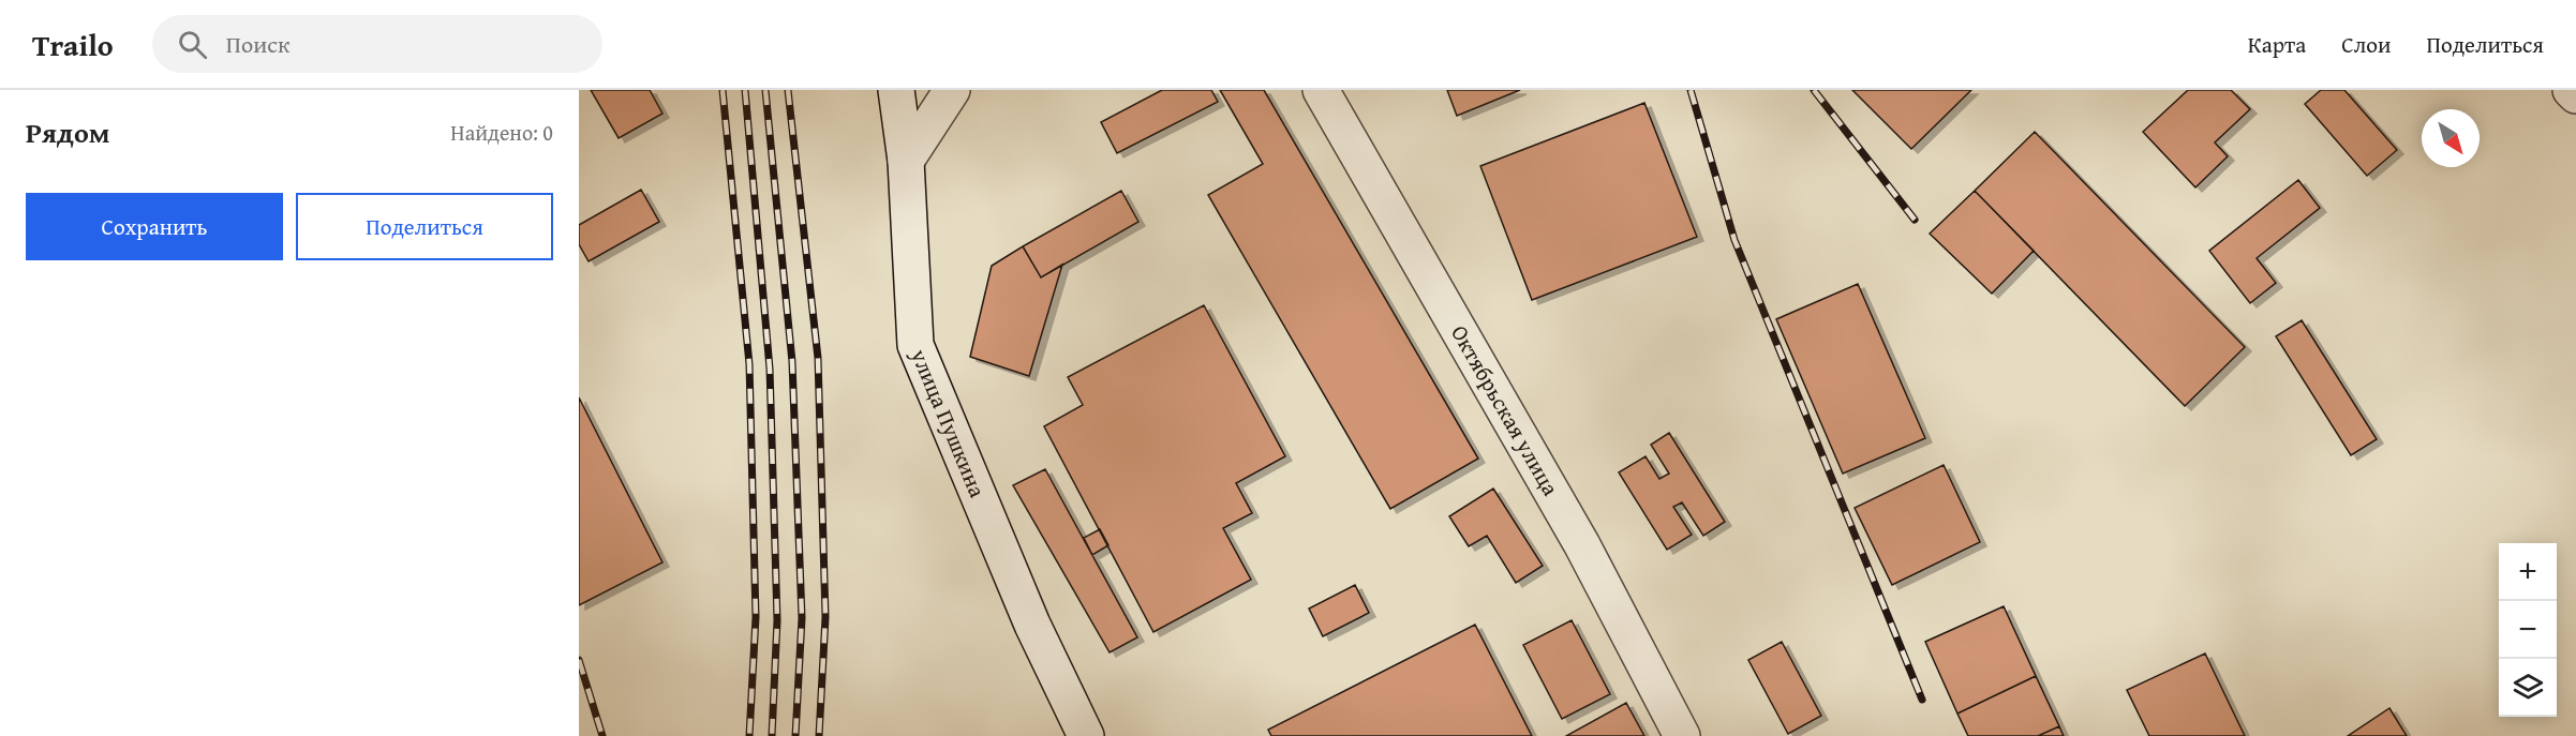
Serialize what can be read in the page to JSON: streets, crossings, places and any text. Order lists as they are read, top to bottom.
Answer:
{
  "streets": {
    "street": ["Октябрьская улица", "улица Пушкина"]
  },
  "north": "bottom right",
  "page": {
    "header": "Trailo",
    "search": "Поиск",
    "nav": ["Карта", "Слои", "Поделиться"],
    "heading": ["Рядом", "Найдено: 0"],
    "buttons": ["Сохранить", "Поделиться"],
    "map_buttons": ["+", "−"]
  }
}
